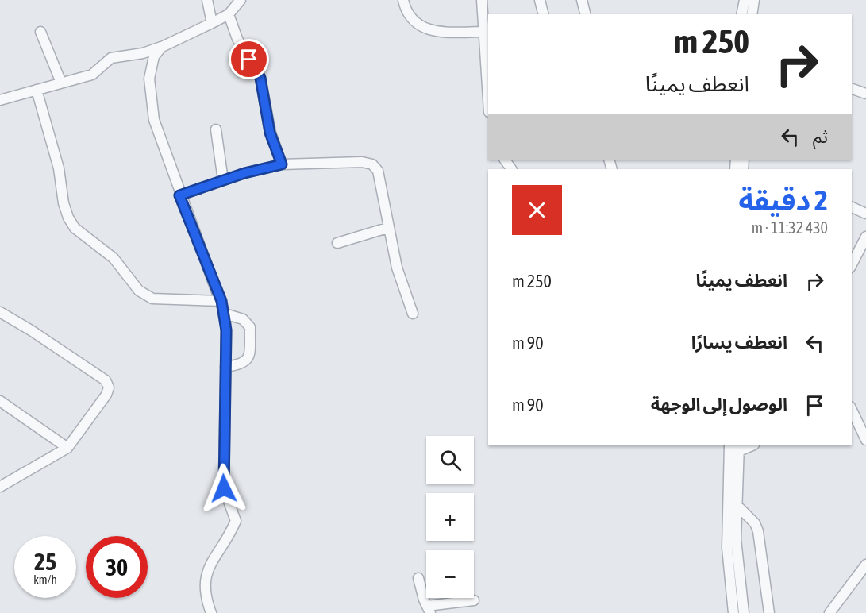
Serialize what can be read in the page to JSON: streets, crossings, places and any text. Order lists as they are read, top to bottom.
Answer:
{
  "page": {
    "turn": ["250 m", "انعطف يمينًا"],
    "then": "ثم",
    "heading": ["2 دقيقة", "430 m · 11:32"],
    "list": [
      {
        "name": "انعطف يمينًا",
        "value": "250 m"
      },
      {
        "name": "انعطف يسارًا",
        "value": "90 m"
      },
      {
        "name": "الوصول إلى الوجهة",
        "value": "90 m"
      }
    ],
    "map_buttons": ["+", "−"],
    "speed": "25 km/h",
    "limit": "30"
  }
}
